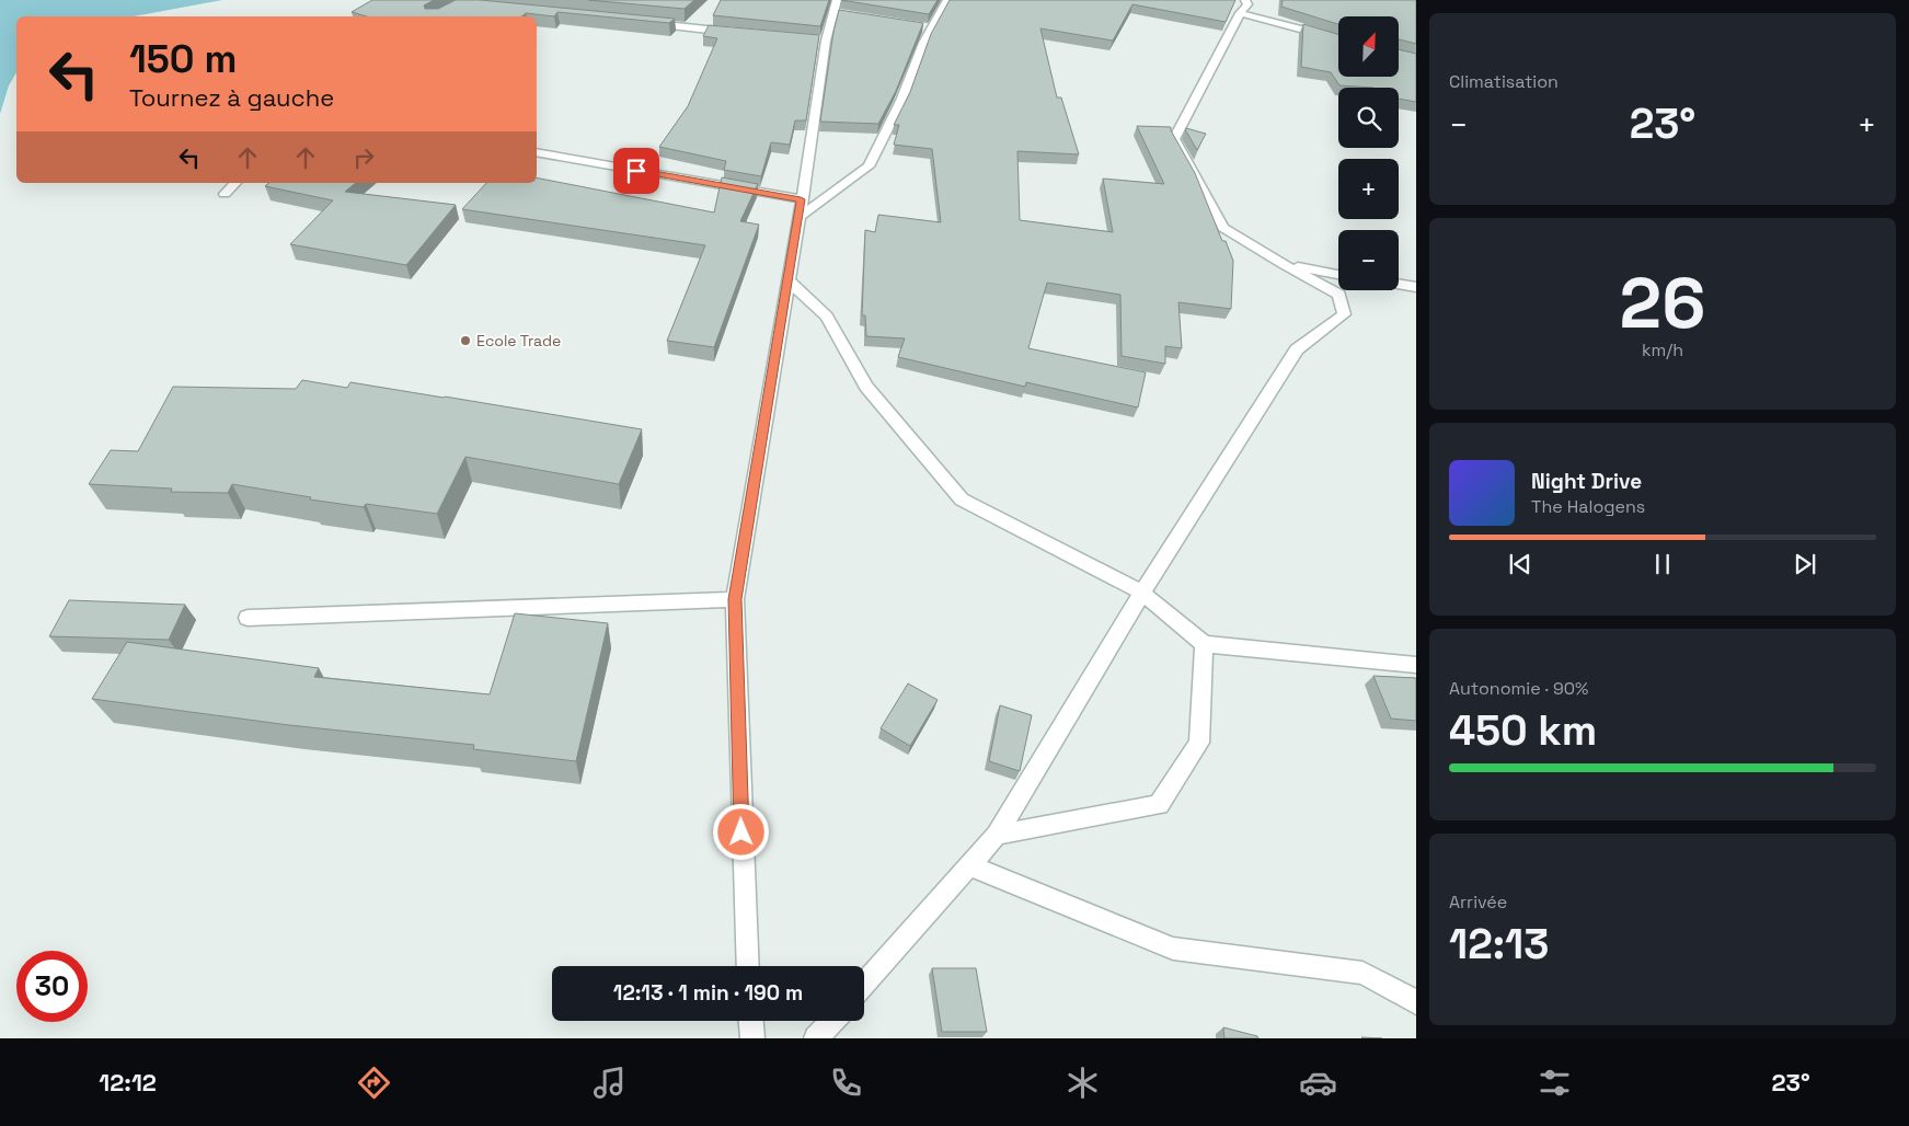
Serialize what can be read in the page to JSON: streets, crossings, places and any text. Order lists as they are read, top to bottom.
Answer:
{
  "places": ["Ecole Trade"],
  "north": "top right",
  "page": {
    "tile": [
      "Climatisation",
      ["26", "km/h"],
      ["Autonomie · 90%", "450 km"],
      ["Arrivée", "12:13"]
    ],
    "map_buttons": ["+", "−"],
    "turn": ["150 m", "Tournez à gauche"],
    "heat": ["−", "23°", "+"],
    "song": ["Night Drive", "The Halogens"],
    "limit": "30",
    "trip": "12:13 · 1 min · 190 m",
    "tabs": ["12:12", "23°"]
  }
}
